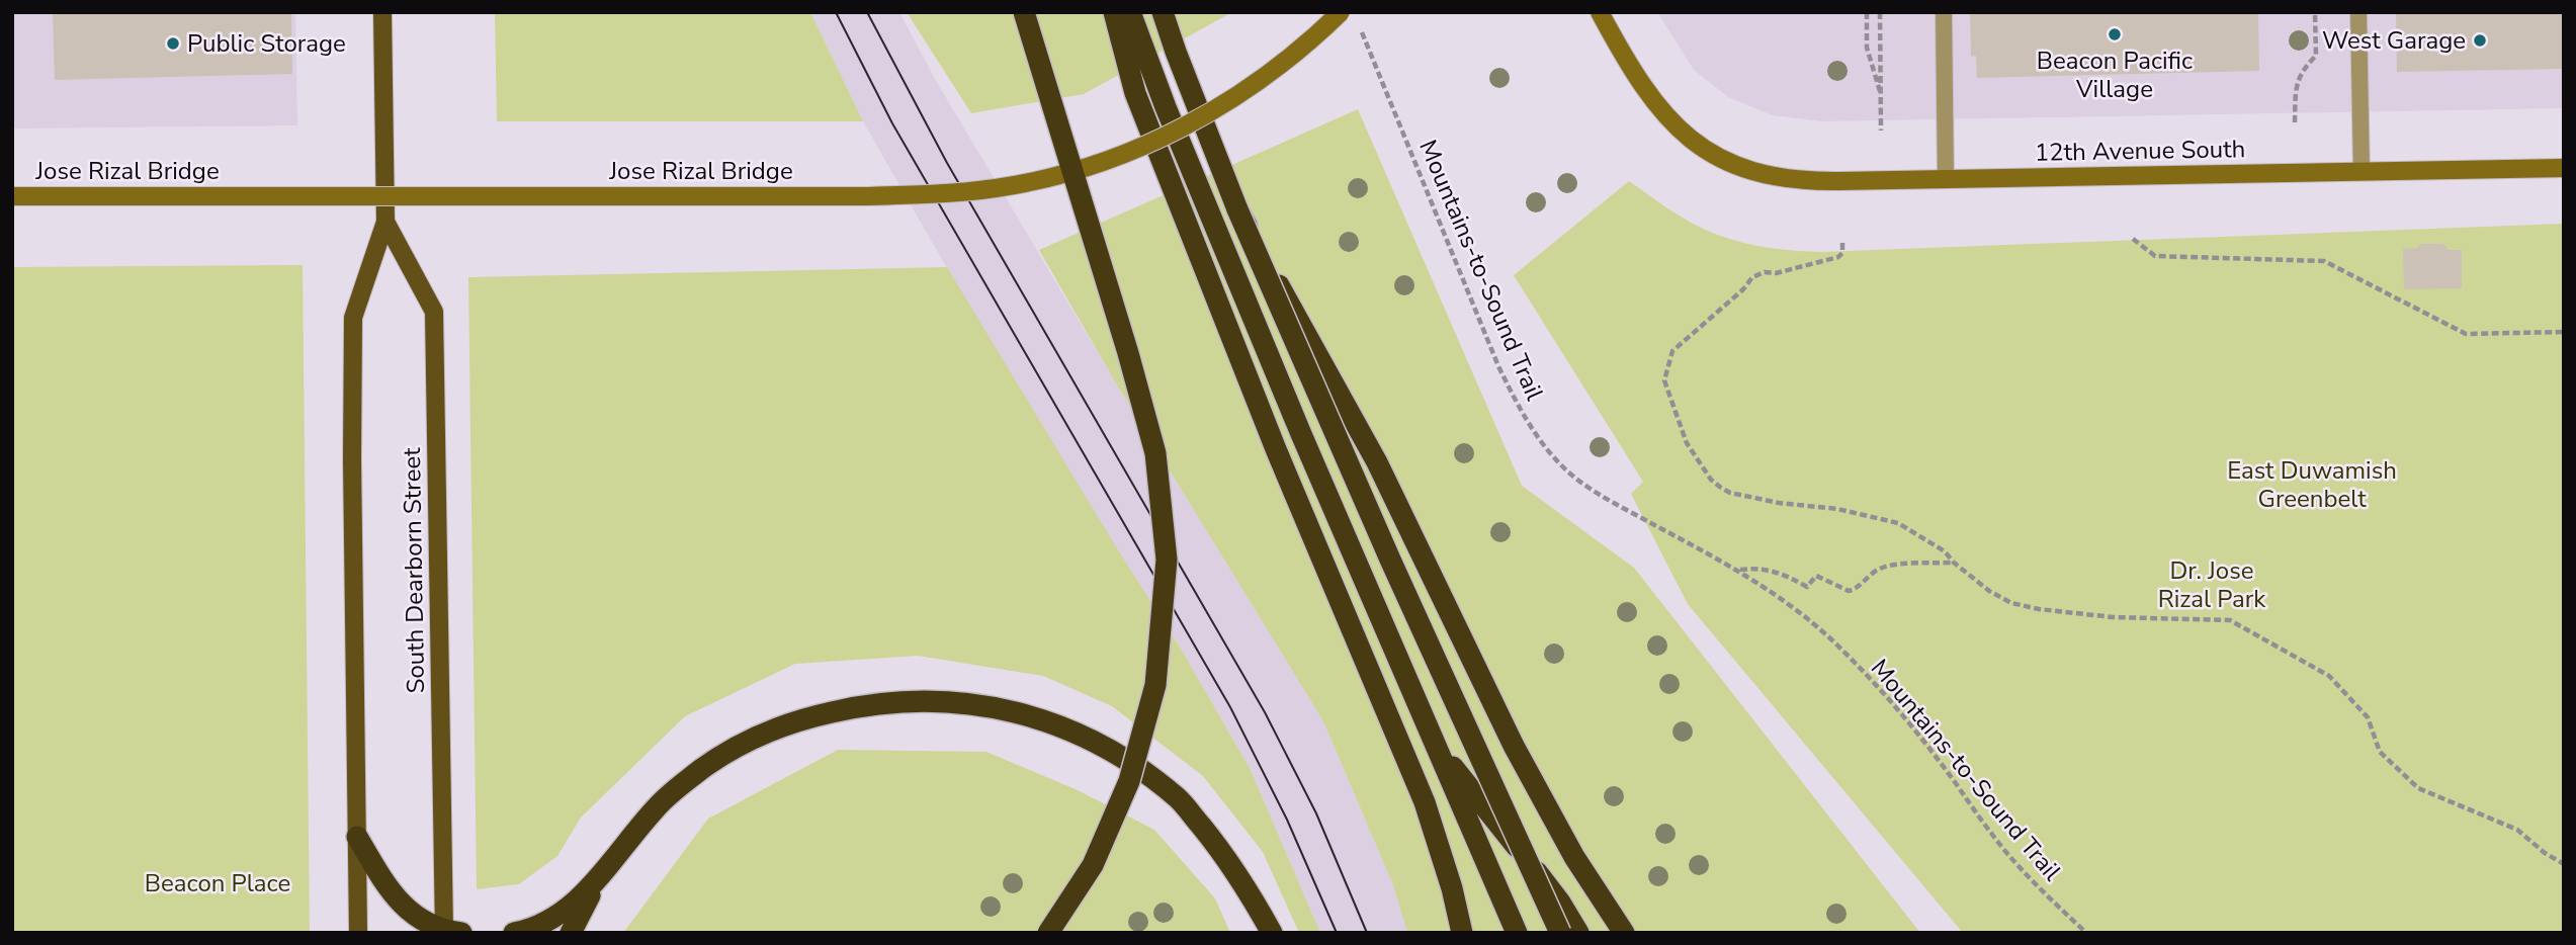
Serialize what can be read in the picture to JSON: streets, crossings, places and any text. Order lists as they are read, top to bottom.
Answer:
{
  "streets": {
    "main road": ["12th Avenue South", "Jose Rizal Bridge", "South Dearborn Street"],
    "path": ["Mountains-to-Sound Trail"]
  },
  "parks": ["East Duwamish Greenbelt", "Dr. Jose Rizal Park", "Beacon Place"],
  "places": ["Beacon Pacific Village", "West Garage", "Public Storage"]
}
